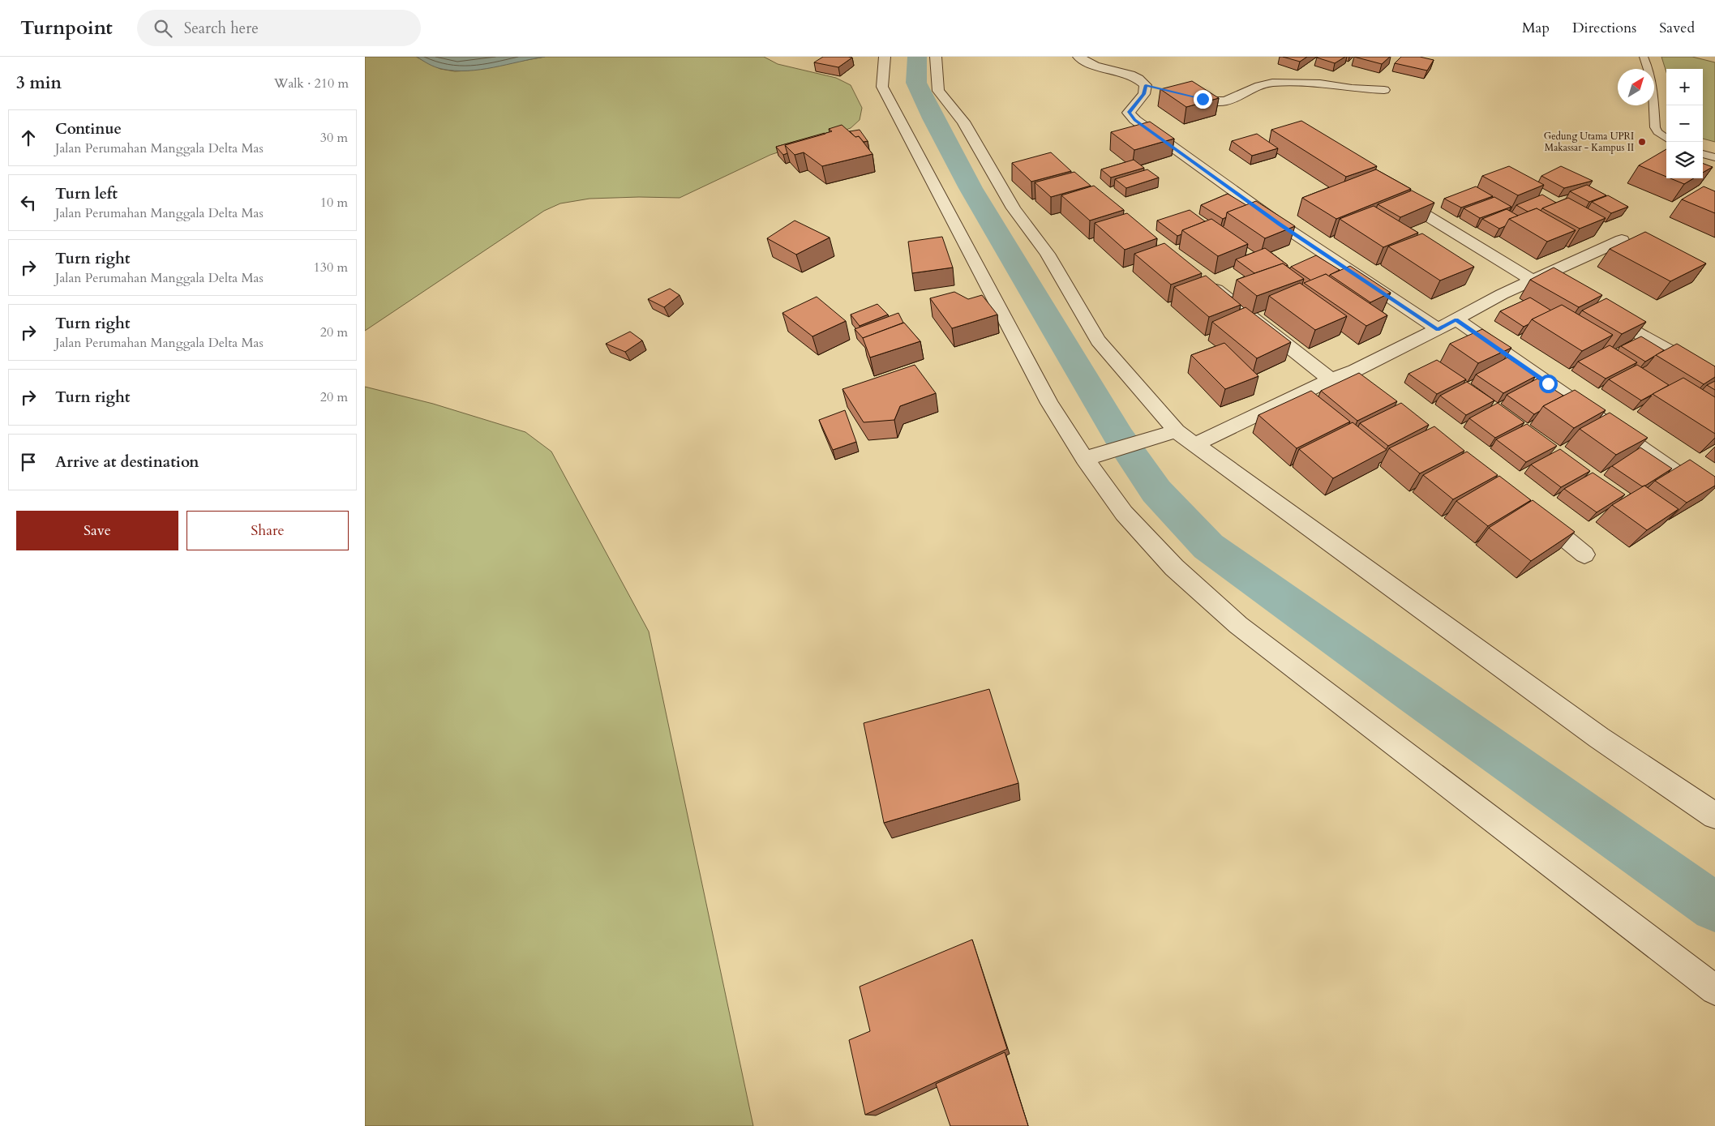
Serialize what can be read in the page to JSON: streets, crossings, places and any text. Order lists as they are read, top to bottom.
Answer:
{
  "places": ["Gedung Utama UPRI Makassar - Kampus II"],
  "north": "top right",
  "page": {
    "header": "Turnpoint",
    "search": "Search here",
    "nav": ["Map", "Directions", "Saved"],
    "heading": ["3 min", "Walk · 210 m"],
    "map_buttons": ["+", "−"],
    "list": [
      ["Continue", "Jalan Perumahan Manggala Delta Mas", "30 m"],
      ["Turn left", "Jalan Perumahan Manggala Delta Mas", "10 m"],
      ["Turn right", "Jalan Perumahan Manggala Delta Mas", "130 m"],
      ["Turn right", "Jalan Perumahan Manggala Delta Mas", "20 m"],
      ["Turn right", "20 m"],
      "Arrive at destination"
    ],
    "buttons": ["Save", "Share"]
  }
}
